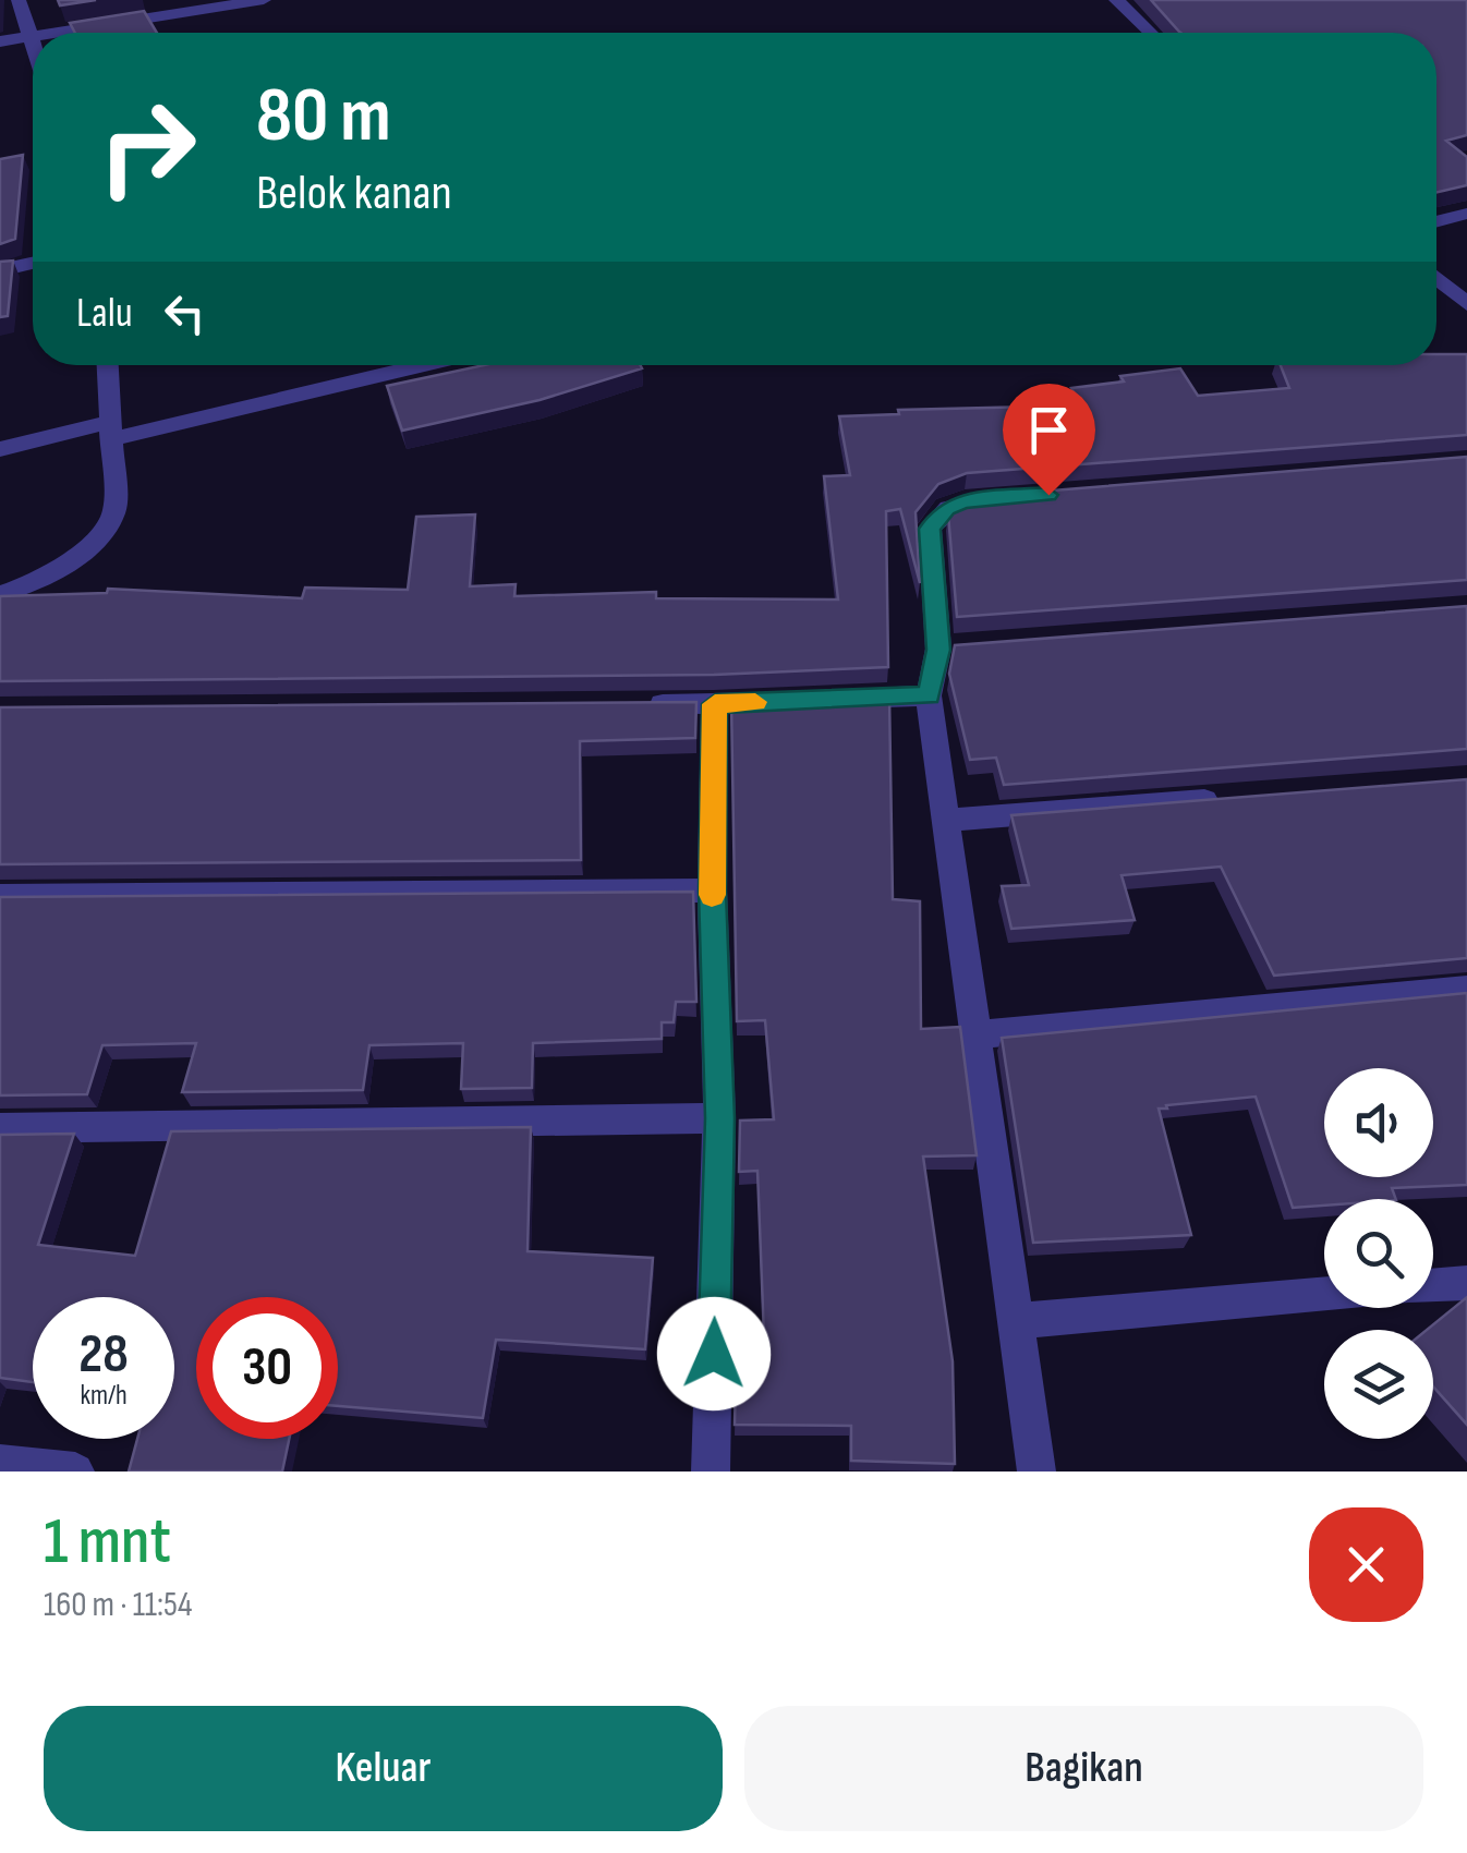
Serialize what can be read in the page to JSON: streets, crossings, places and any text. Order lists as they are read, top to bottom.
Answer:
{
  "page": {
    "turn": ["80 m", "Belok kanan"],
    "then": "Lalu",
    "speed": "28 km/h",
    "limit": "30",
    "heading": ["1 mnt", "160 m · 11:54"],
    "buttons": ["Keluar", "Bagikan"]
  }
}
